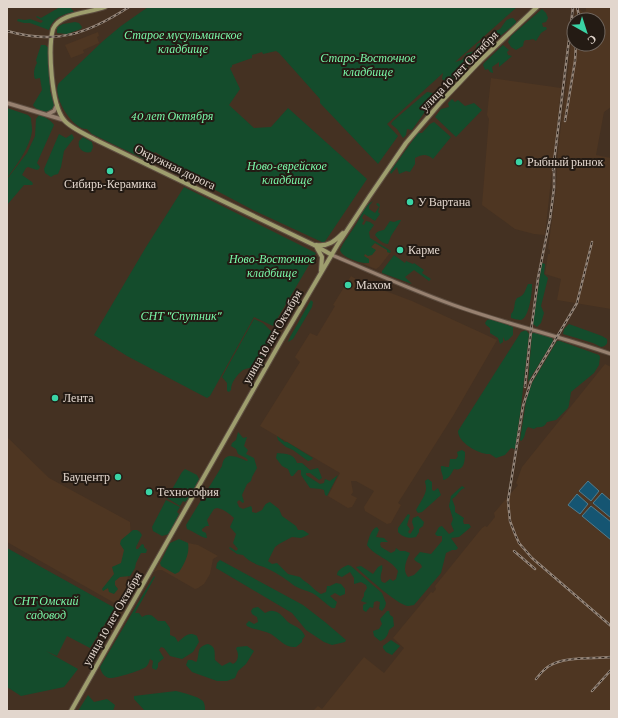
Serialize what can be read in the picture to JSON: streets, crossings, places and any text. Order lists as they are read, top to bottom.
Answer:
{
  "streets": {
    "main road": ["улица 10 лет Октября", "Окружная дорога"]
  },
  "crossings": [
    ["улица 10 лет Октября", "Окружная дорога"]
  ],
  "parks": [
    "Старое мусульманское кладбище",
    "Старо-Восточное кладбище",
    "40 лет Октября",
    "Ново-еврейское кладбище",
    "Ново-Восточное кладбище",
    "СНТ \"Спутник\"",
    "СНТ Омский садовод"
  ],
  "places": [
    "Рыбный рынок",
    "Сибирь-Керамика",
    "У Вартана",
    "Карме",
    "Махом",
    "Лента",
    "Бауцентр",
    "Технософия"
  ],
  "north": "bottom right"
}
